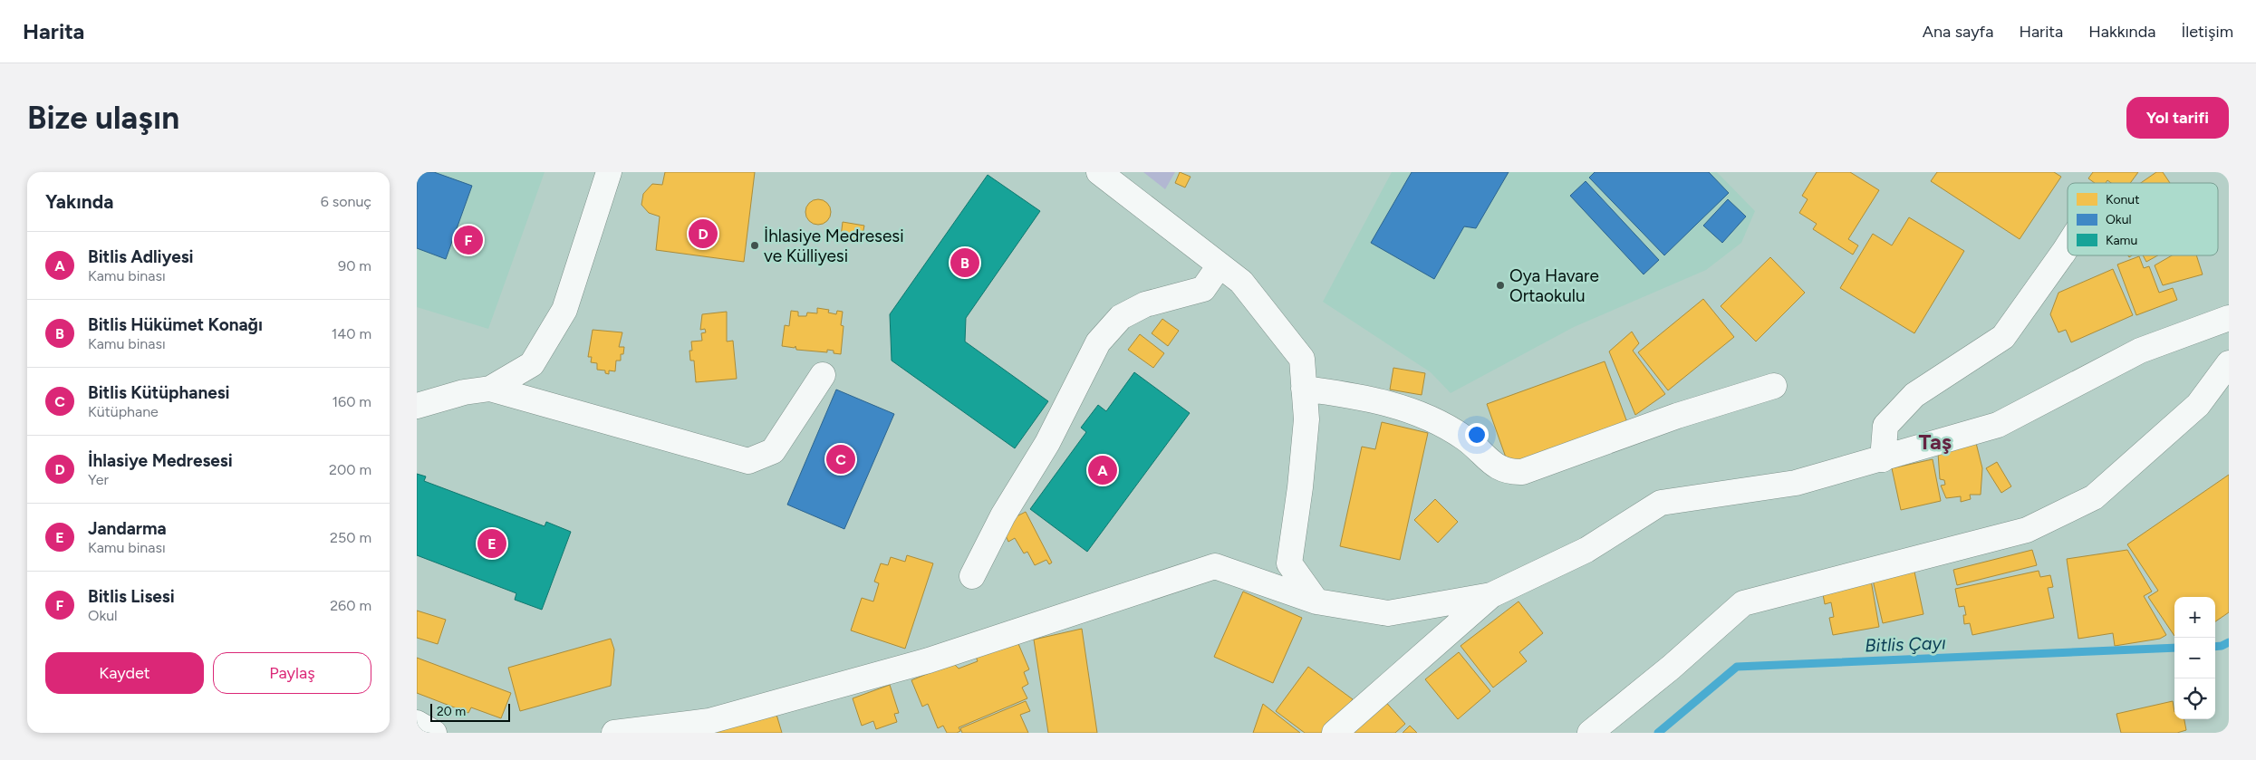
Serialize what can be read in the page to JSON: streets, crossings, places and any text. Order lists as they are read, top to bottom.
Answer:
{
  "districts": ["Taş"],
  "water": ["Bitlis Çayı"],
  "places": ["İhlasiye Medresesi ve Külliyesi", "Oya Havare Ortaokulu"],
  "legend": ["Konut", "Okul", "Kamu"],
  "scale_bar": "20 m",
  "page": {
    "header": "Harita",
    "nav": [
      "Ana sayfa",
      "Harita",
      "Hakkında",
      "İletişim"
    ],
    "buttons": [
      "Yol tarifi",
      ["Kaydet", "Paylaş"]
    ],
    "title": "Bize ulaşın",
    "heading": ["Yakında", "6 sonuç"],
    "pins": [
      "D",
      "F",
      "B",
      "C",
      "A",
      "E"
    ],
    "list": [
      {
        "mark": "A",
        "name": "Bitlis Adliyesi",
        "note": "Kamu binası",
        "value": "90 m"
      },
      {
        "mark": "B",
        "name": "Bitlis Hükümet Konağı",
        "note": "Kamu binası",
        "value": "140 m"
      },
      {
        "mark": "C",
        "name": "Bitlis Kütüphanesi",
        "note": "Kütüphane",
        "value": "160 m"
      },
      {
        "mark": "D",
        "name": "İhlasiye Medresesi",
        "note": "Yer",
        "value": "200 m"
      },
      {
        "mark": "E",
        "name": "Jandarma",
        "note": "Kamu binası",
        "value": "250 m"
      },
      {
        "mark": "F",
        "name": "Bitlis Lisesi",
        "note": "Okul",
        "value": "260 m"
      }
    ],
    "map_buttons": ["+", "−"],
    "scale": "20 m"
  }
}
